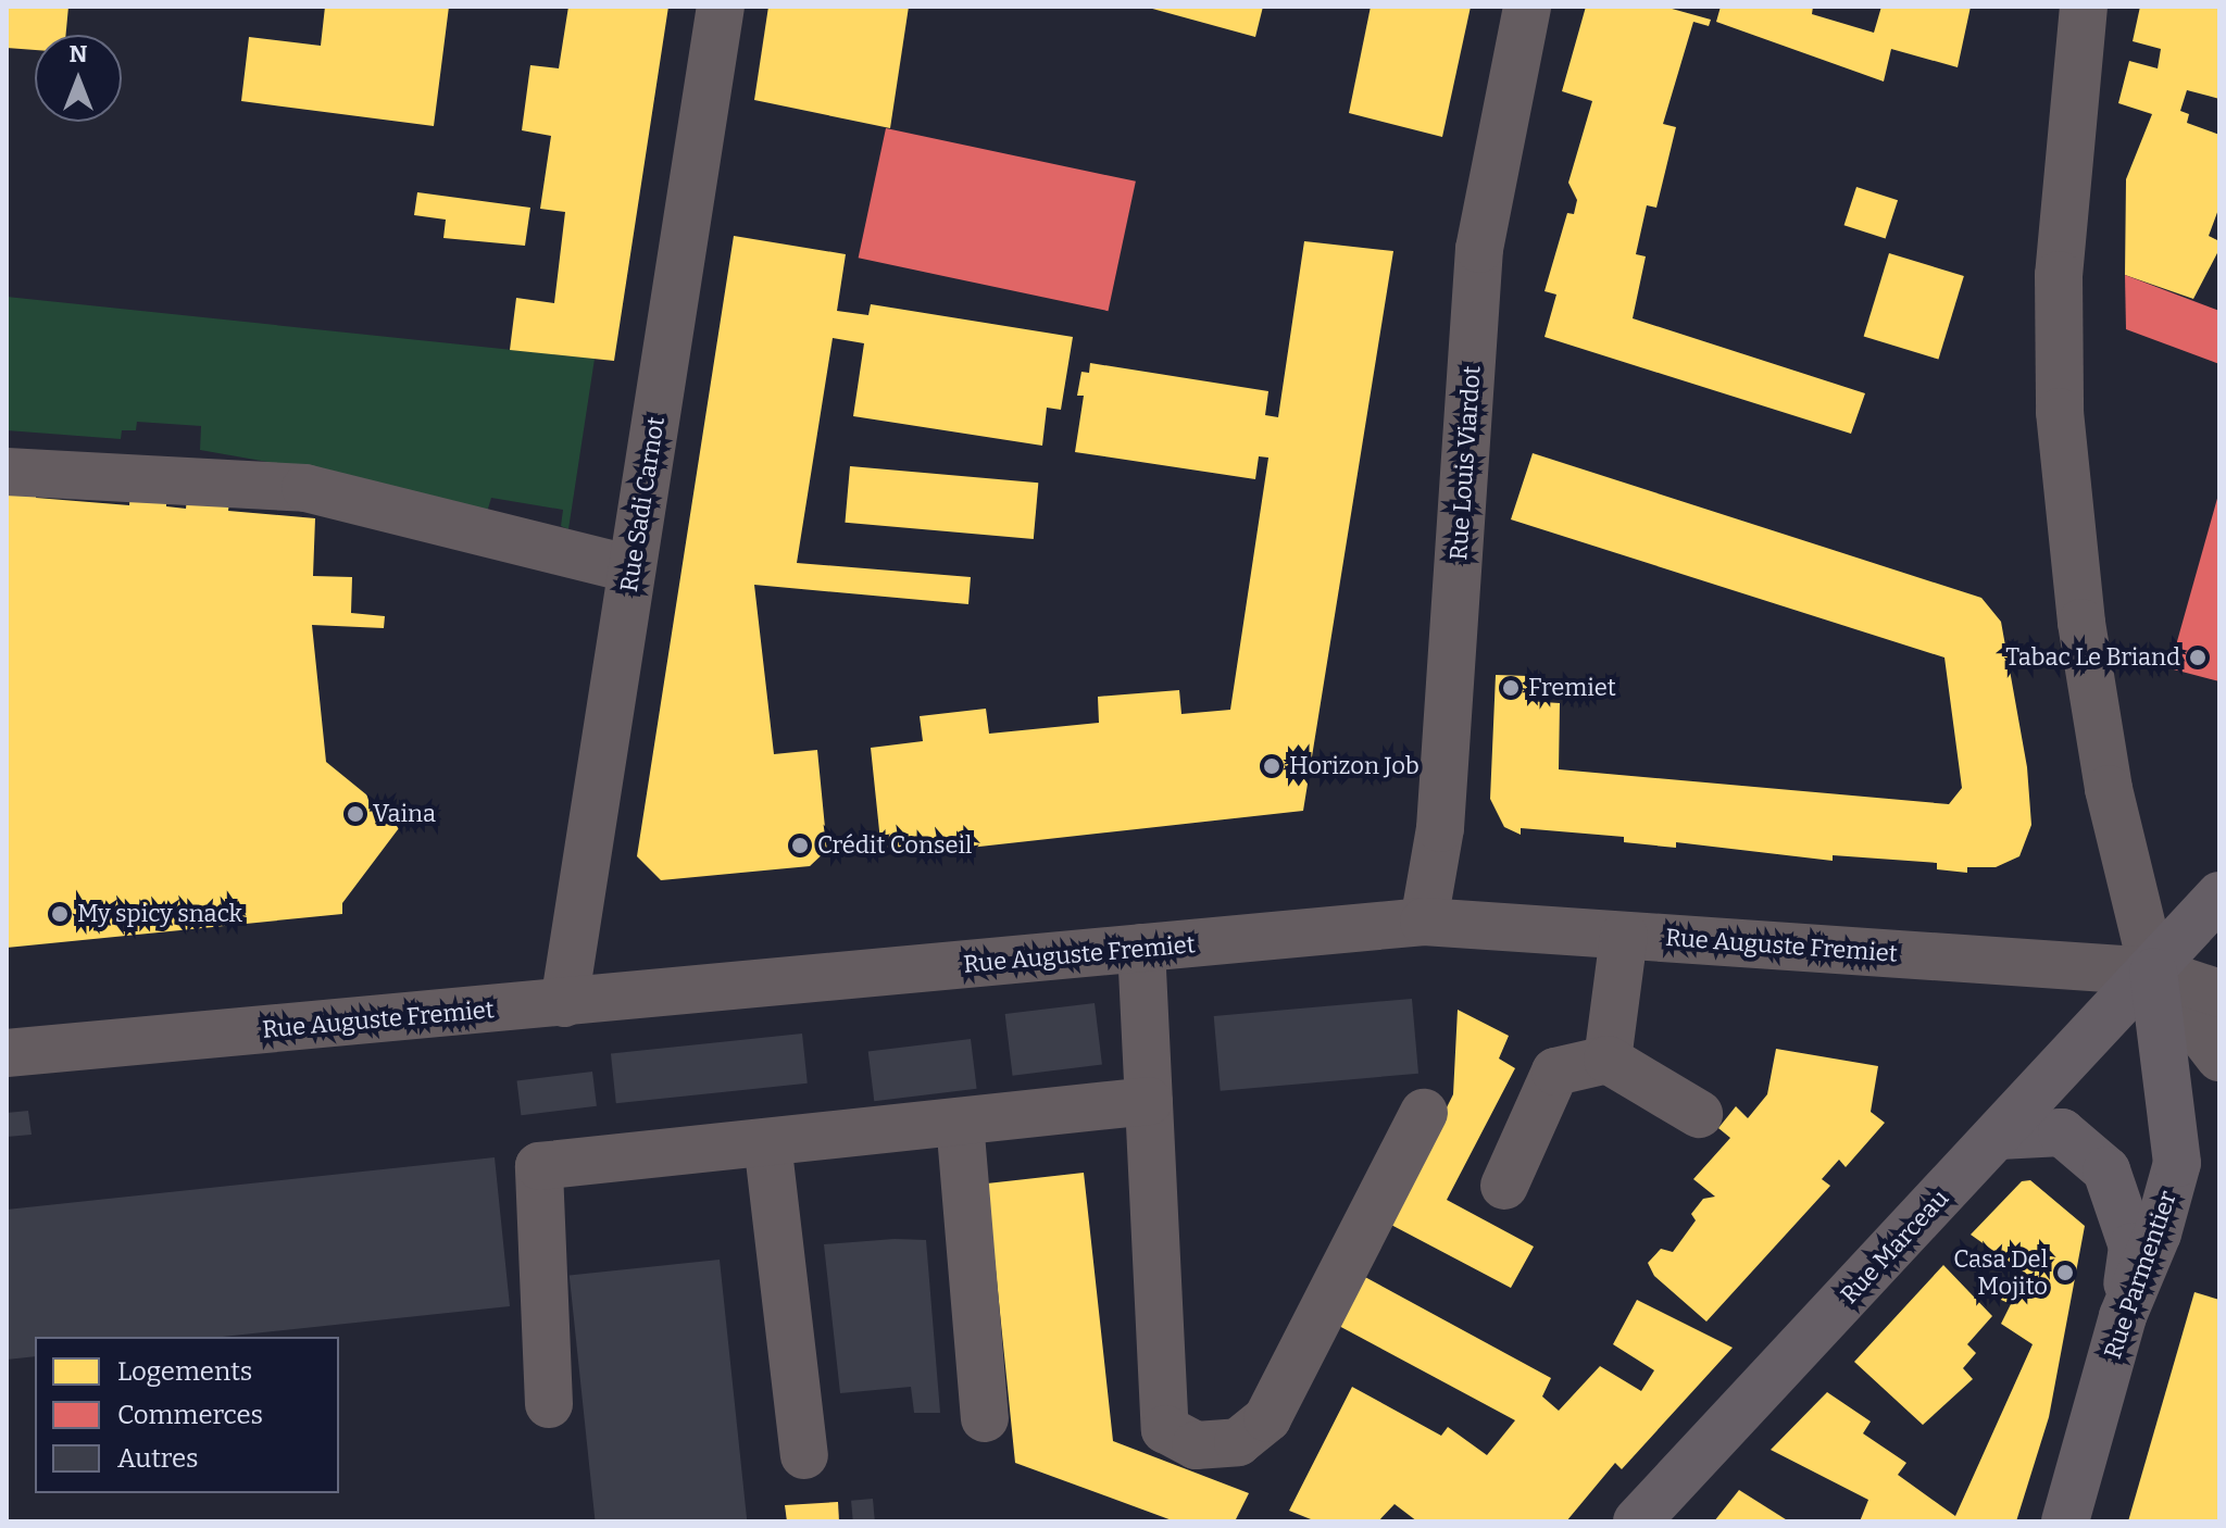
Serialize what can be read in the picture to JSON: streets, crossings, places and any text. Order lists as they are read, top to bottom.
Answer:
{
  "streets": {
    "main road": ["Rue Marceau", "Rue Parmentier"],
    "street": ["Rue Louis Viardot", "Rue Sadi Carnot", "Rue Auguste Fremiet"]
  },
  "crossings": [
    ["Rue Louis Viardot", "Rue Auguste Fremiet"],
    ["Rue Sadi Carnot", "Rue Auguste Fremiet"],
    ["Rue Auguste Fremiet", "Rue Marceau"],
    ["Rue Auguste Fremiet", "Rue Parmentier"],
    ["Rue Marceau", "Rue Parmentier"]
  ],
  "places": [
    "Tabac Le Briand",
    "Fremiet",
    "Horizon Job",
    "Vaina",
    "Crédit Conseil",
    "My spicy snack",
    "Casa Del Mojito"
  ],
  "legend": ["Logements", "Commerces", "Autres"],
  "north": "top"
}
